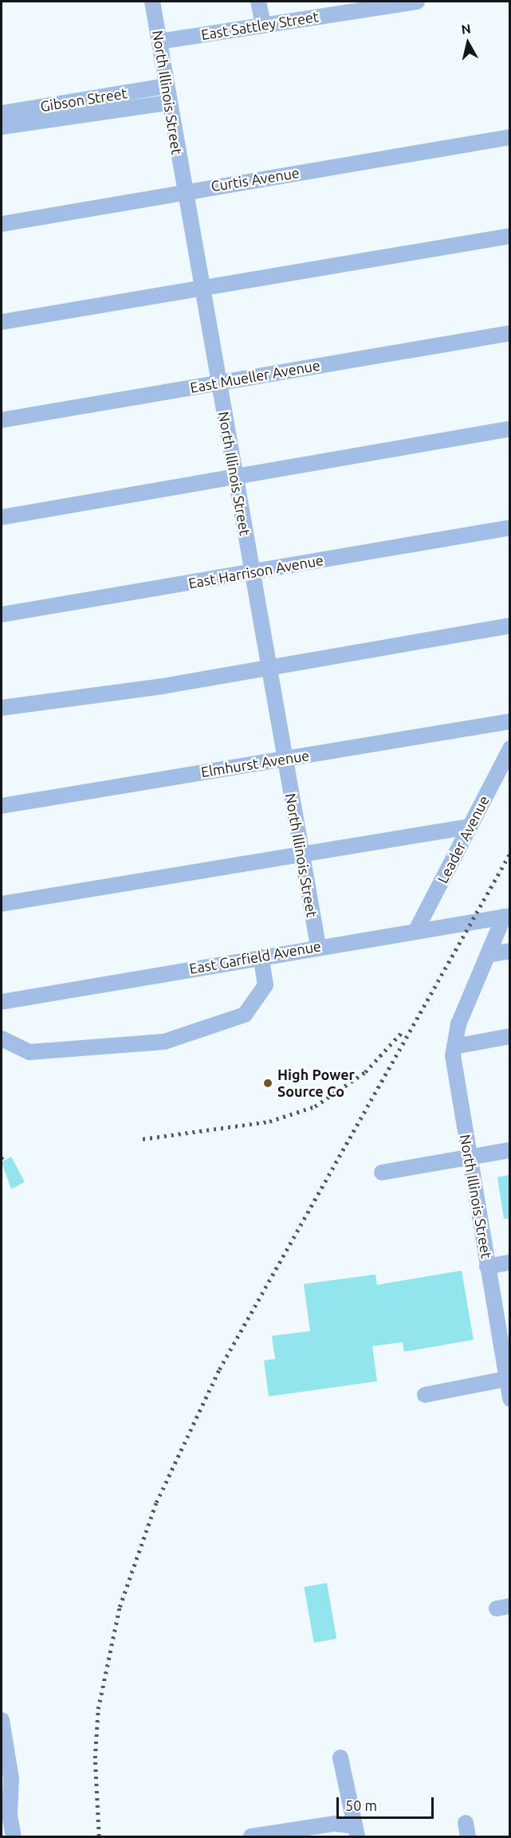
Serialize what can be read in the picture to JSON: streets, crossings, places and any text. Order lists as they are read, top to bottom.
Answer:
{
  "streets": {
    "street": [
      "East Sattley Street",
      "North Illinois Street",
      "Gibson Street",
      "Curtis Avenue",
      "East Mueller Avenue",
      "East Harrison Avenue",
      "Elmhurst Avenue",
      "Leader Avenue",
      "East Garfield Avenue"
    ]
  },
  "crossings": [
    ["East Sattley Street", "North Illinois Street"],
    ["North Illinois Street", "Gibson Street"],
    ["North Illinois Street", "Curtis Avenue"],
    ["North Illinois Street", "East Mueller Avenue"],
    ["North Illinois Street", "East Harrison Avenue"],
    ["North Illinois Street", "Elmhurst Avenue"],
    ["North Illinois Street", "East Garfield Avenue"],
    ["Leader Avenue", "East Garfield Avenue"]
  ],
  "places": ["High Power Source Co"],
  "scale_bar": "50 m",
  "north": "top"
}
